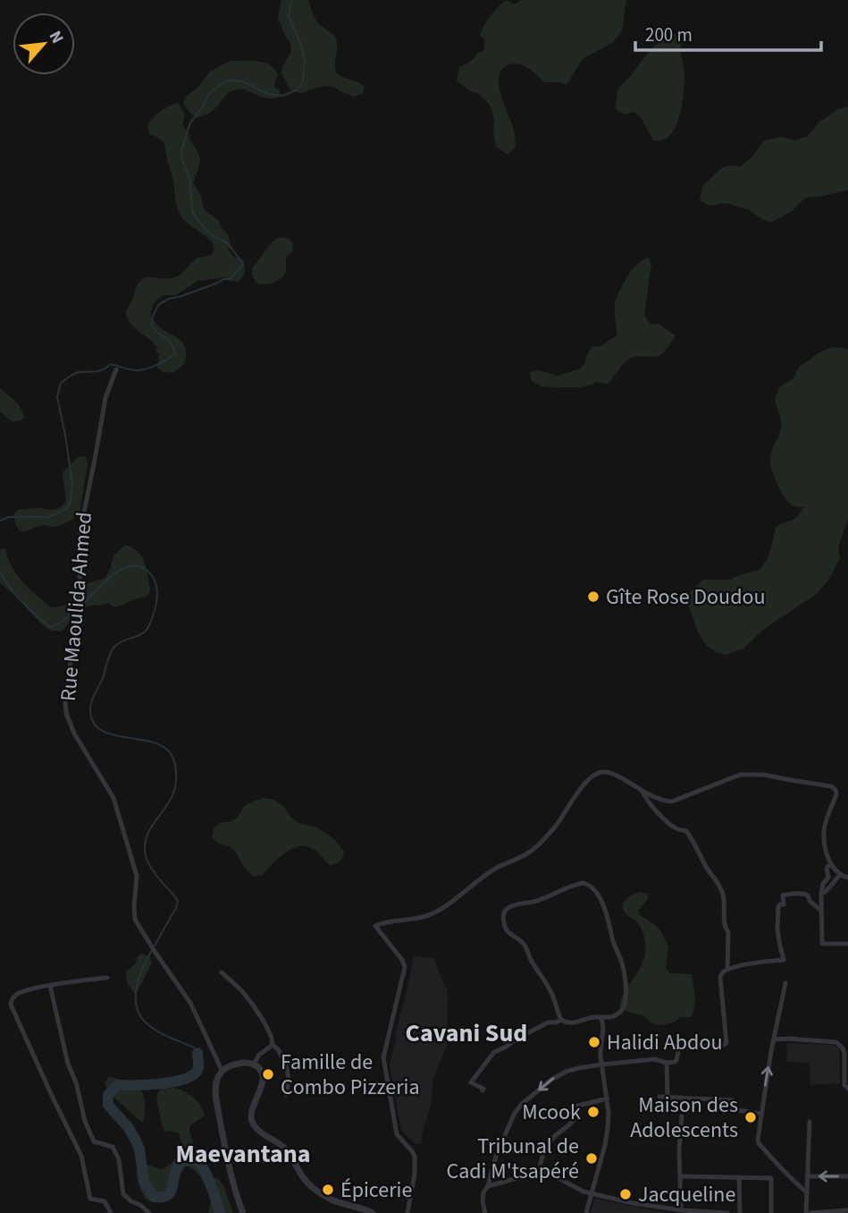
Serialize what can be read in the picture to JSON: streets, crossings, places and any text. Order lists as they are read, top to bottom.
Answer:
{
  "streets": {
    "street": ["Rue Maoulida Ahmed"]
  },
  "districts": ["Cavani Sud", "Maevantana"],
  "places": [
    "Gîte Rose Doudou",
    "Halidi Abdou",
    "Famille de Combo Pizzeria",
    "Mcook",
    "Maison des Adolescents",
    "Tribunal de Cadi M'tsapéré",
    "Épicerie",
    "Jacqueline"
  ],
  "scale_bar": "200 m",
  "north": "top right"
}
